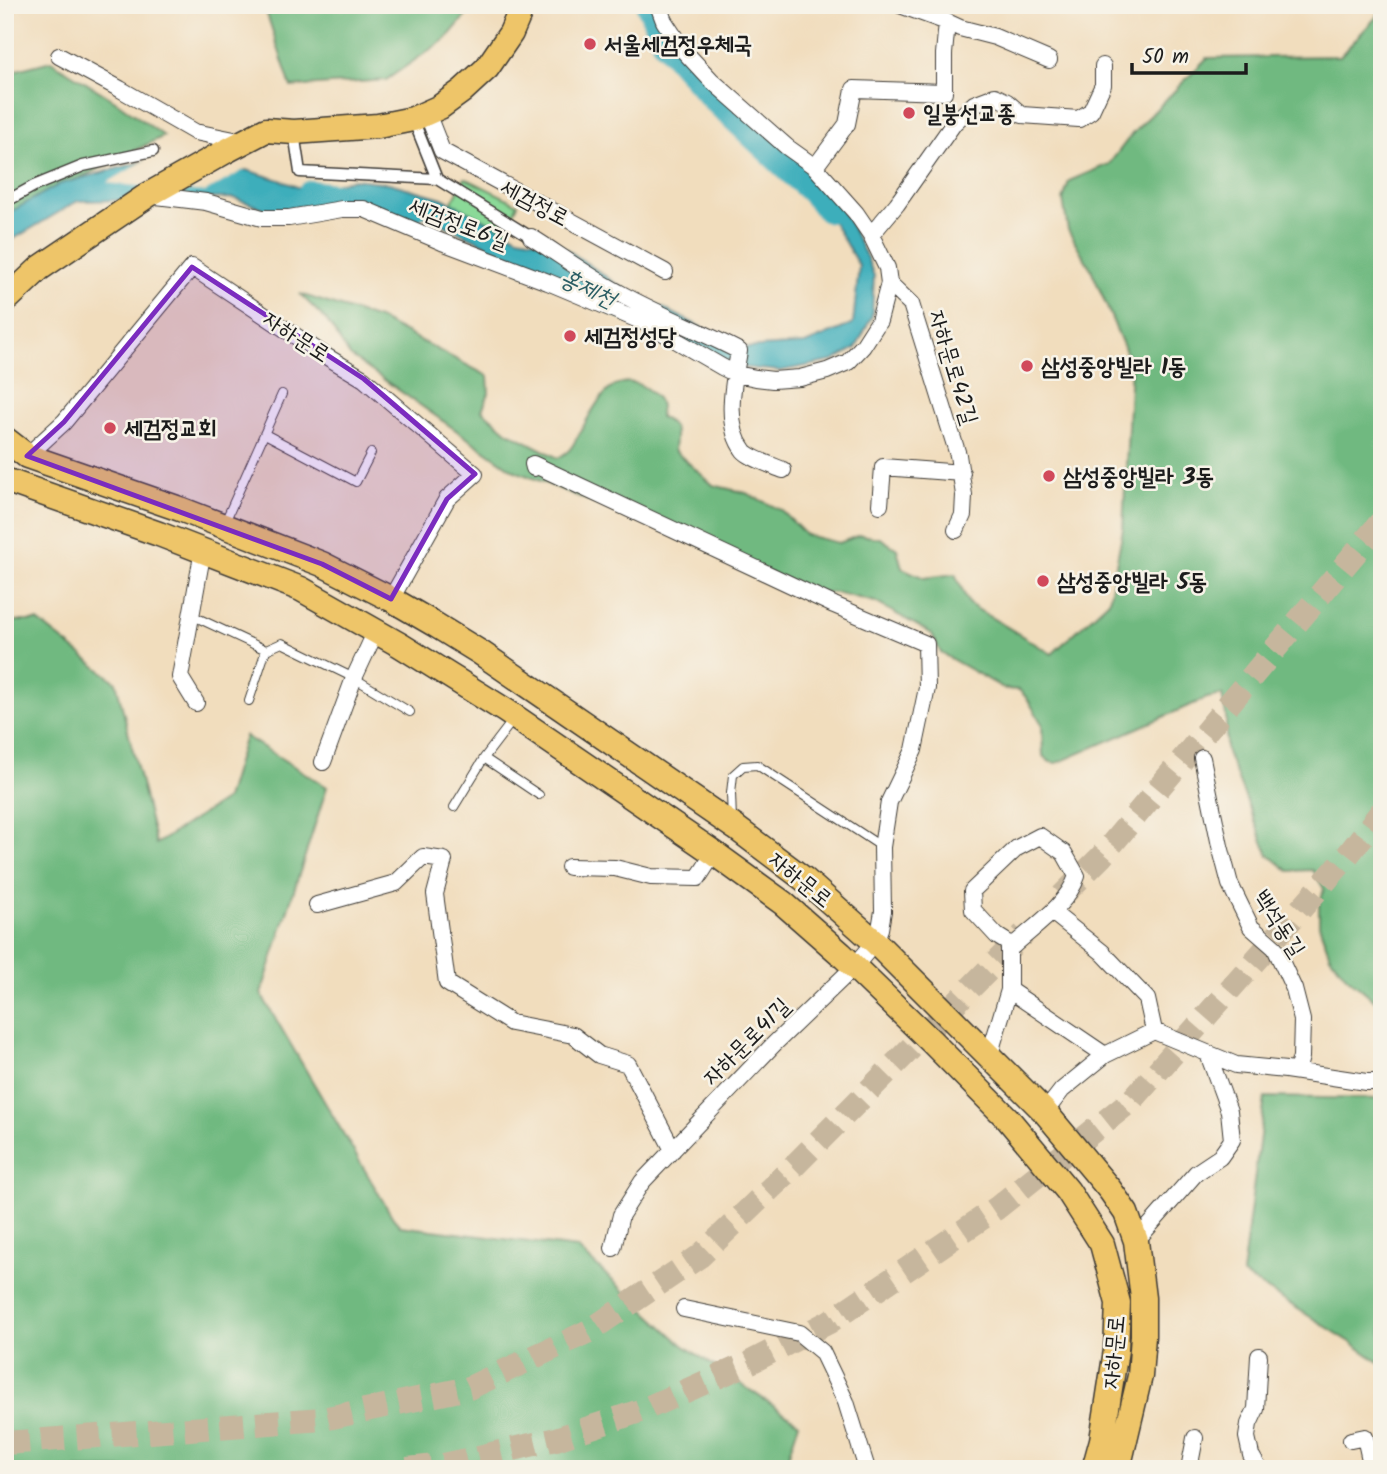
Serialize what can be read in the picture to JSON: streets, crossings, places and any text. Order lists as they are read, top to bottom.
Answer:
{
  "streets": {
    "main road": ["자하문로"],
    "street": [
      "세검정로",
      "세검정로6길",
      "자하문로42길",
      "백석동길",
      "자하문로41길"
    ]
  },
  "crossings": [
    ["세검정로6길", "자하문로42길"],
    ["자하문로", "자하문로41길"]
  ],
  "water": ["홍제천"],
  "places": [
    "서울세검정우체국",
    "일붕선교종",
    "세검정성당",
    "삼성중앙빌라 1동",
    "세검정교회",
    "삼성중앙빌라 3동",
    "삼성중앙빌라 5동"
  ],
  "scale_bar": "50 m"
}
